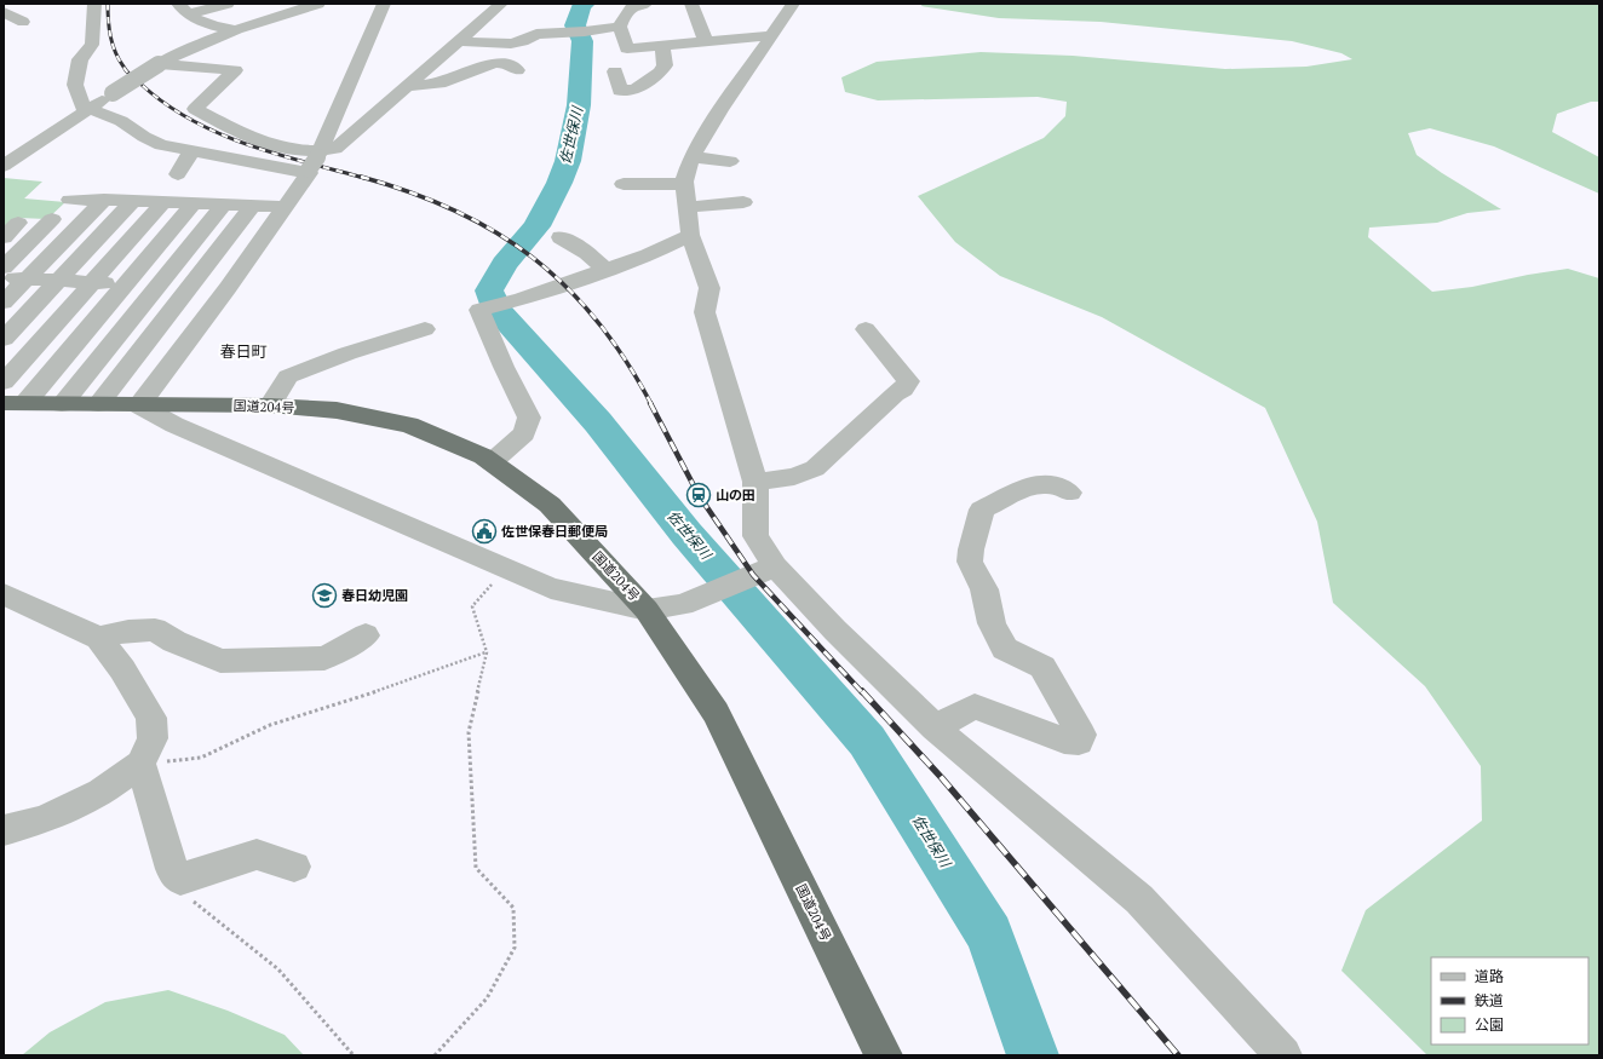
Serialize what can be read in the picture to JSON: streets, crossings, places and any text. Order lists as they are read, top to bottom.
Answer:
{
  "streets": {
    "highway": ["国道204号"]
  },
  "districts": ["春日町"],
  "water": ["佐世保川"],
  "places": {
    "station": ["山の田"],
    "public building": ["佐世保春日郵便局"],
    "school or university": ["春日幼児園"]
  },
  "legend": ["道路", "鉄道", "公園"]
}
